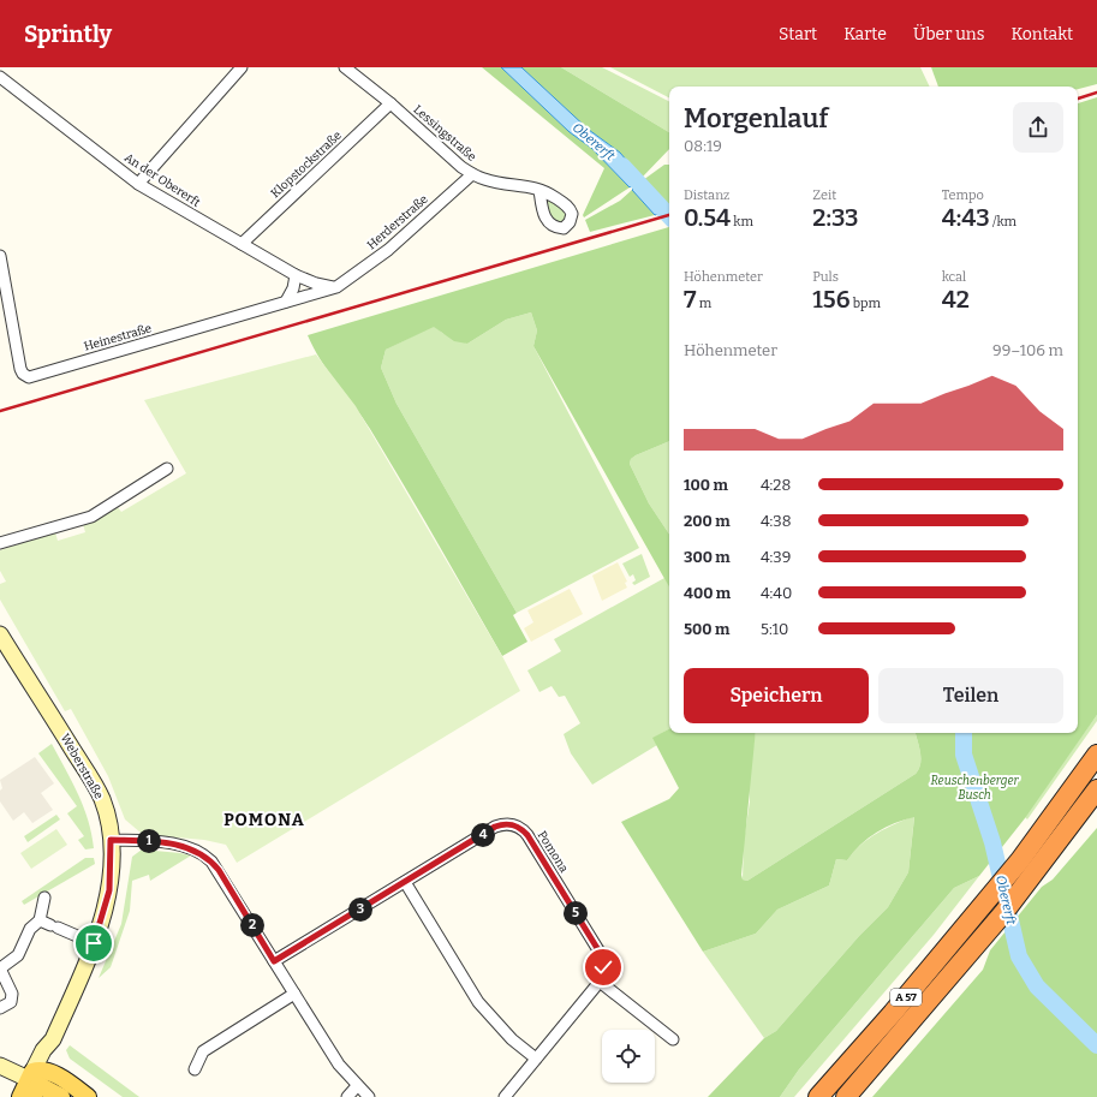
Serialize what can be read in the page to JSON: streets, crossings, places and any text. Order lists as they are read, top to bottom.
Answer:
{
  "streets": {
    "highway": ["A 57"],
    "main road": ["Weberstraße"],
    "street": [
      "Lessingstraße",
      "Klopstockstraße",
      "An der Obererft",
      "Herderstraße",
      "Heinestraße",
      "Pomona"
    ]
  },
  "crossings": [
    ["Lessingstraße", "Klopstockstraße"],
    ["Lessingstraße", "Herderstraße"],
    ["Klopstockstraße", "An der Obererft"],
    ["An der Obererft", "Herderstraße"],
    ["An der Obererft", "Heinestraße"],
    ["Herderstraße", "Heinestraße"]
  ],
  "districts": ["POMONA"],
  "water": ["Obererft"],
  "parks": ["Reuschenberger Busch"],
  "page": {
    "header": "Sprintly",
    "nav": [
      "Start",
      "Karte",
      "Über uns",
      "Kontakt"
    ],
    "heading": ["Morgenlauf", "08:19"],
    "stats": [
      ["Distanz", "0.54 km"],
      ["Zeit", "2:33"],
      ["Tempo", "4:43 /km"],
      ["Höhenmeter", "7 m"],
      ["Puls", "156 bpm"],
      ["kcal", "42"]
    ],
    "chart": ["Höhenmeter", "99–106 m"],
    "list": [
      {
        "name": "100 m",
        "note": "4:28"
      },
      {
        "name": "200 m",
        "note": "4:38"
      },
      {
        "name": "300 m",
        "note": "4:39"
      },
      {
        "name": "400 m",
        "note": "4:40"
      },
      {
        "name": "500 m",
        "note": "5:10"
      }
    ],
    "buttons": ["Speichern", "Teilen"],
    "pins": [
      "4",
      "1",
      "3",
      "5",
      "2"
    ]
  }
}
